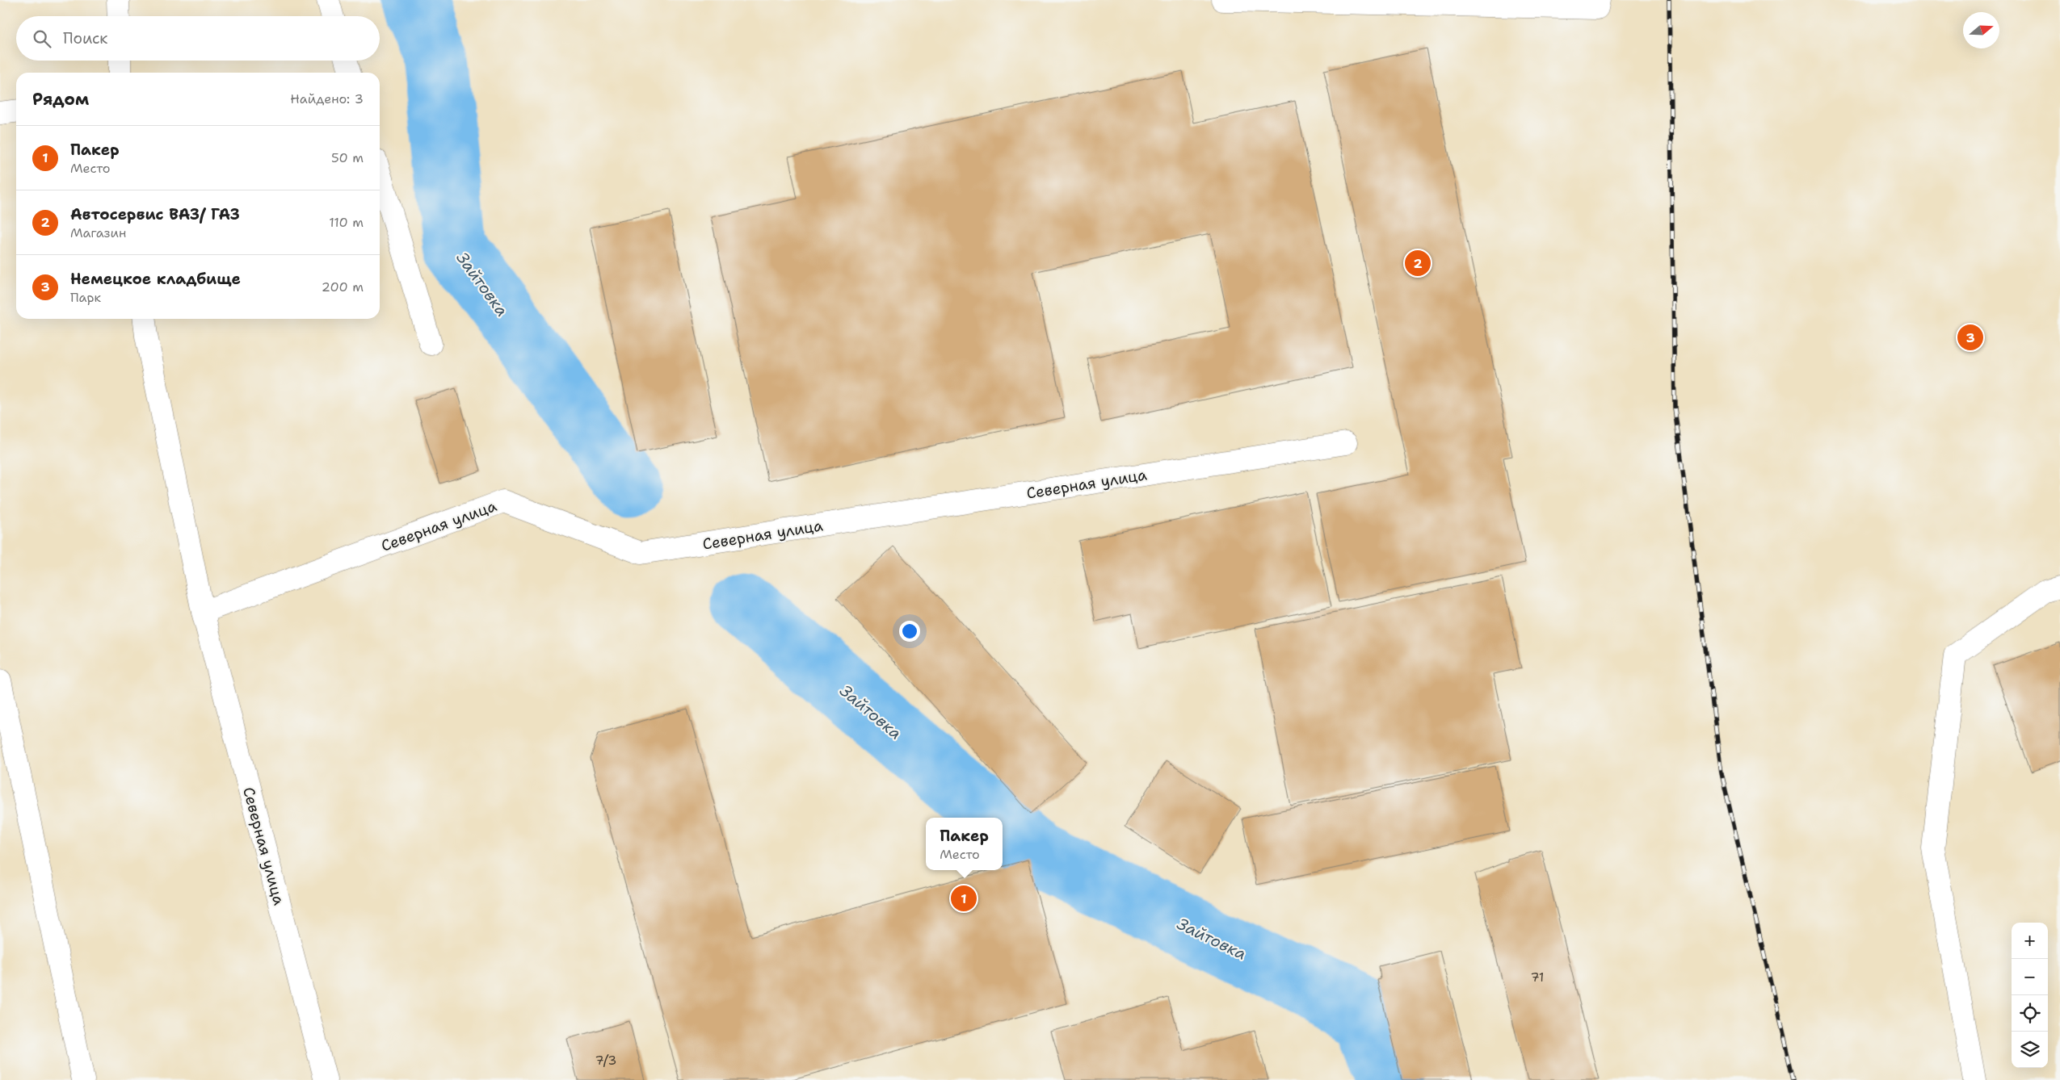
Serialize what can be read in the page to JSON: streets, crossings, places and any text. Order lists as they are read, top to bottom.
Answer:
{
  "streets": {
    "main road": ["Северная улица"]
  },
  "water": ["Зайтовка"],
  "house_numbers": ["71", "7/3"],
  "north": "right",
  "page": {
    "search": "Поиск",
    "heading": ["Рядом", "Найдено: 3"],
    "list": [
      {
        "mark": "1",
        "name": "Пакер",
        "note": "Место",
        "value": "50 m"
      },
      {
        "mark": "2",
        "name": "Автосервис ВАЗ/ ГАЗ",
        "note": "Магазин",
        "value": "110 m"
      },
      {
        "mark": "3",
        "name": "Немецкое кладбище",
        "note": "Парк",
        "value": "200 m"
      }
    ],
    "pins": ["2", "3", "1"],
    "popup": ["Пакер", "Место"],
    "map_buttons": ["+", "−"]
  }
}
